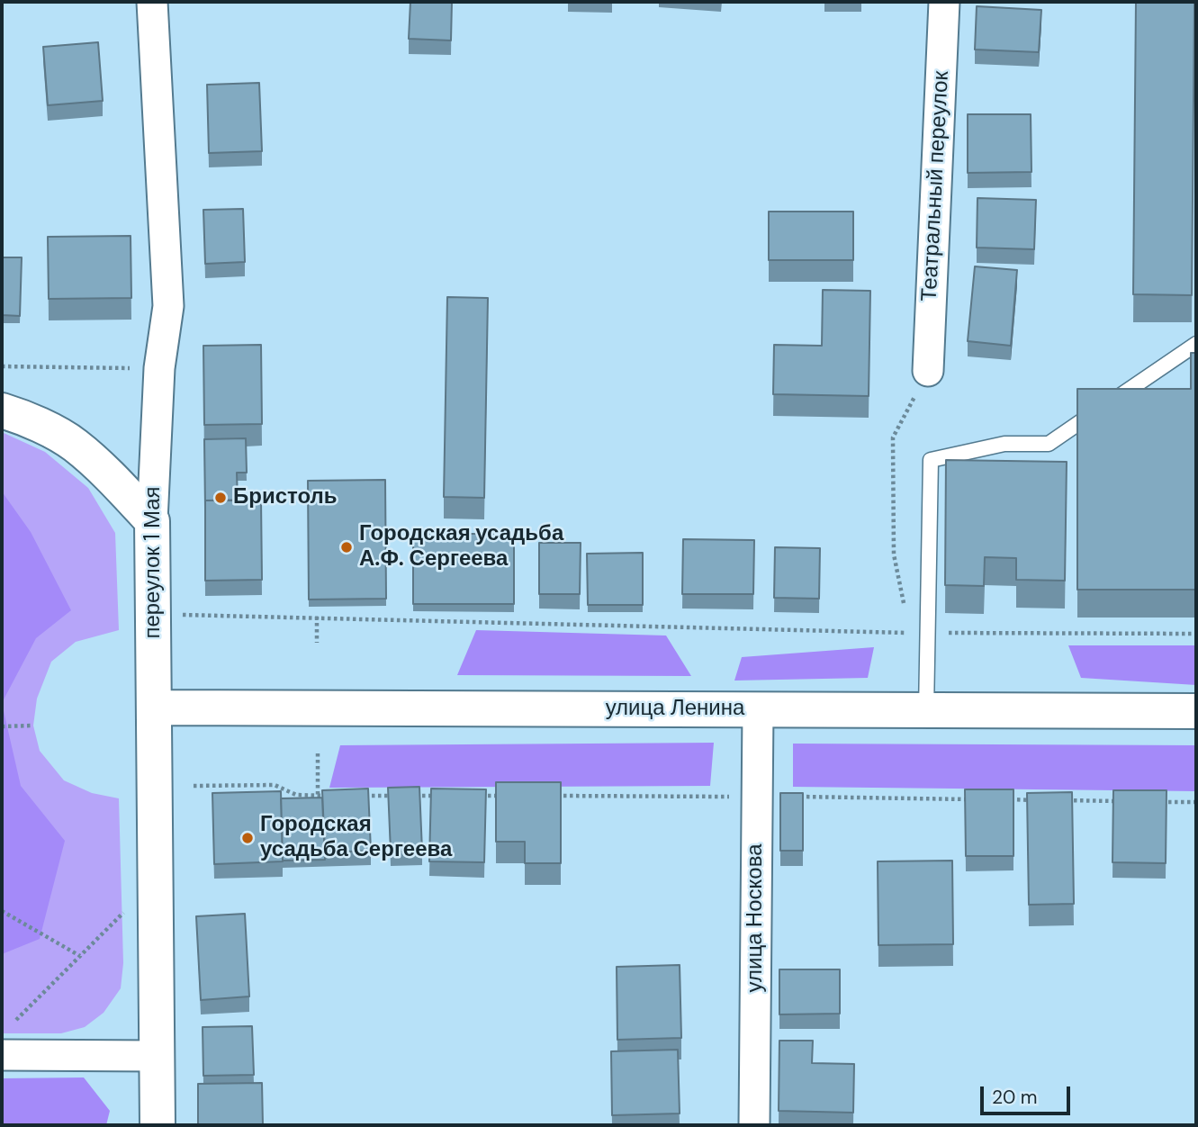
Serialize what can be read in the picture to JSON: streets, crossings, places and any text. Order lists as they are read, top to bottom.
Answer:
{
  "streets": {
    "main road": ["переулок 1 Мая", "улица Ленина"],
    "street": ["Театральный переулок", "улица Носкова"]
  },
  "crossings": [
    ["переулок 1 Мая", "улица Ленина"],
    ["улица Ленина", "улица Носкова"]
  ],
  "places": ["Бристоль", "Городская усадьба А.Ф. Сергеева", "Городская усадьба Сергеева"],
  "scale_bar": "20 m"
}
